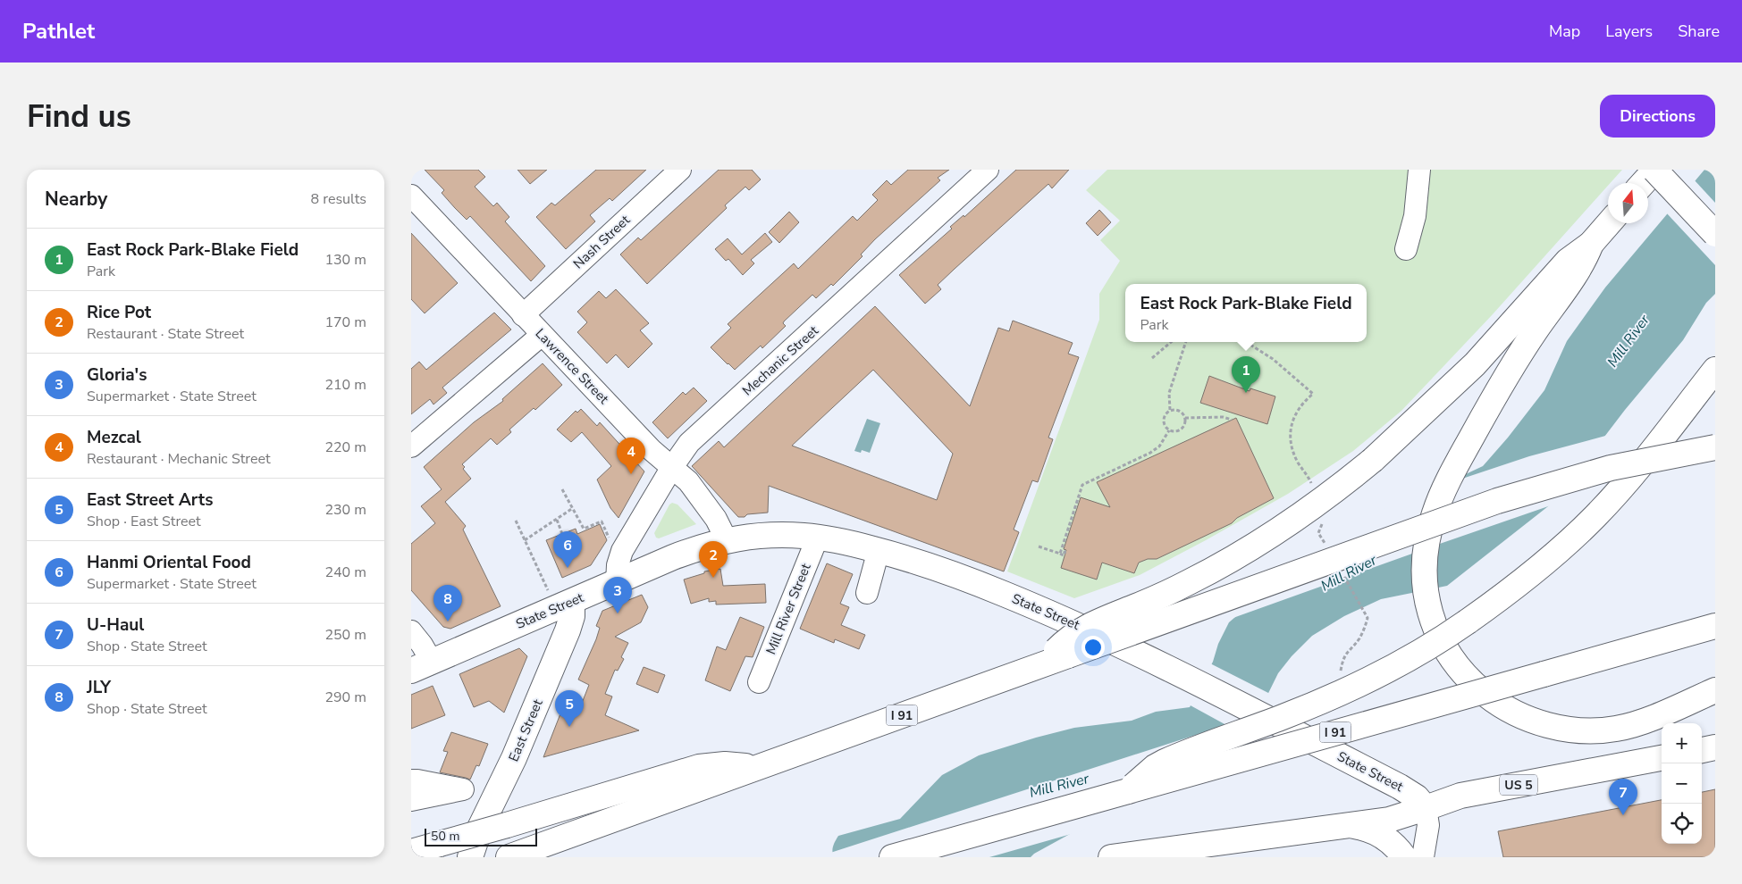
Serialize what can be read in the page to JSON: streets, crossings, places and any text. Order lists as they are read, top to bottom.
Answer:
{
  "streets": {
    "main road": [
      "State Street",
      "I 91",
      "East Street",
      "US 5"
    ],
    "street": [
      "Nash Street",
      "Mechanic Street",
      "Lawrence Street",
      "Mill River Street"
    ]
  },
  "crossings": [
    ["Nash Street", "Lawrence Street"],
    ["Mechanic Street", "Lawrence Street"],
    ["Mechanic Street", "State Street"],
    ["Lawrence Street", "State Street"],
    ["Mill River Street", "State Street"],
    ["State Street", "East Street"],
    ["State Street", "US 5"]
  ],
  "water": ["Mill River"],
  "scale_bar": "50 m",
  "north": "top",
  "page": {
    "header": "Pathlet",
    "nav": ["Map", "Layers", "Share"],
    "buttons": "Directions",
    "title": "Find us",
    "heading": ["Nearby", "8 results"],
    "list": [
      {
        "mark": "1",
        "name": "East Rock Park-Blake Field",
        "note": "Park",
        "value": "130 m"
      },
      {
        "mark": "2",
        "name": "Rice Pot",
        "note": "Restaurant · State Street",
        "value": "170 m"
      },
      {
        "mark": "3",
        "name": "Gloria's",
        "note": "Supermarket · State Street",
        "value": "210 m"
      },
      {
        "mark": "4",
        "name": "Mezcal",
        "note": "Restaurant · Mechanic Street",
        "value": "220 m"
      },
      {
        "mark": "5",
        "name": "East Street Arts",
        "note": "Shop · East Street",
        "value": "230 m"
      },
      {
        "mark": "6",
        "name": "Hanmi Oriental Food",
        "note": "Supermarket · State Street",
        "value": "240 m"
      },
      {
        "mark": "7",
        "name": "U-Haul",
        "note": "Shop · State Street",
        "value": "250 m"
      },
      {
        "mark": "8",
        "name": "JLY",
        "note": "Shop · State Street",
        "value": "290 m"
      }
    ],
    "popup": ["East Rock Park-Blake Field", "Park"],
    "pins": [
      "1",
      "4",
      "6",
      "2",
      "3",
      "8",
      "5",
      "7"
    ],
    "map_buttons": ["+", "−"],
    "scale": "50 m"
  }
}
